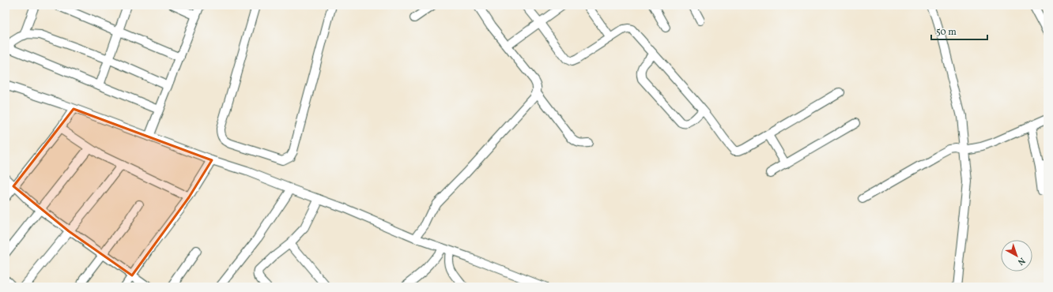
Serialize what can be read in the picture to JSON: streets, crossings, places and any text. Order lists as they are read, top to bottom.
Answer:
{
  "scale_bar": "50 m",
  "north": "bottom right"
}
